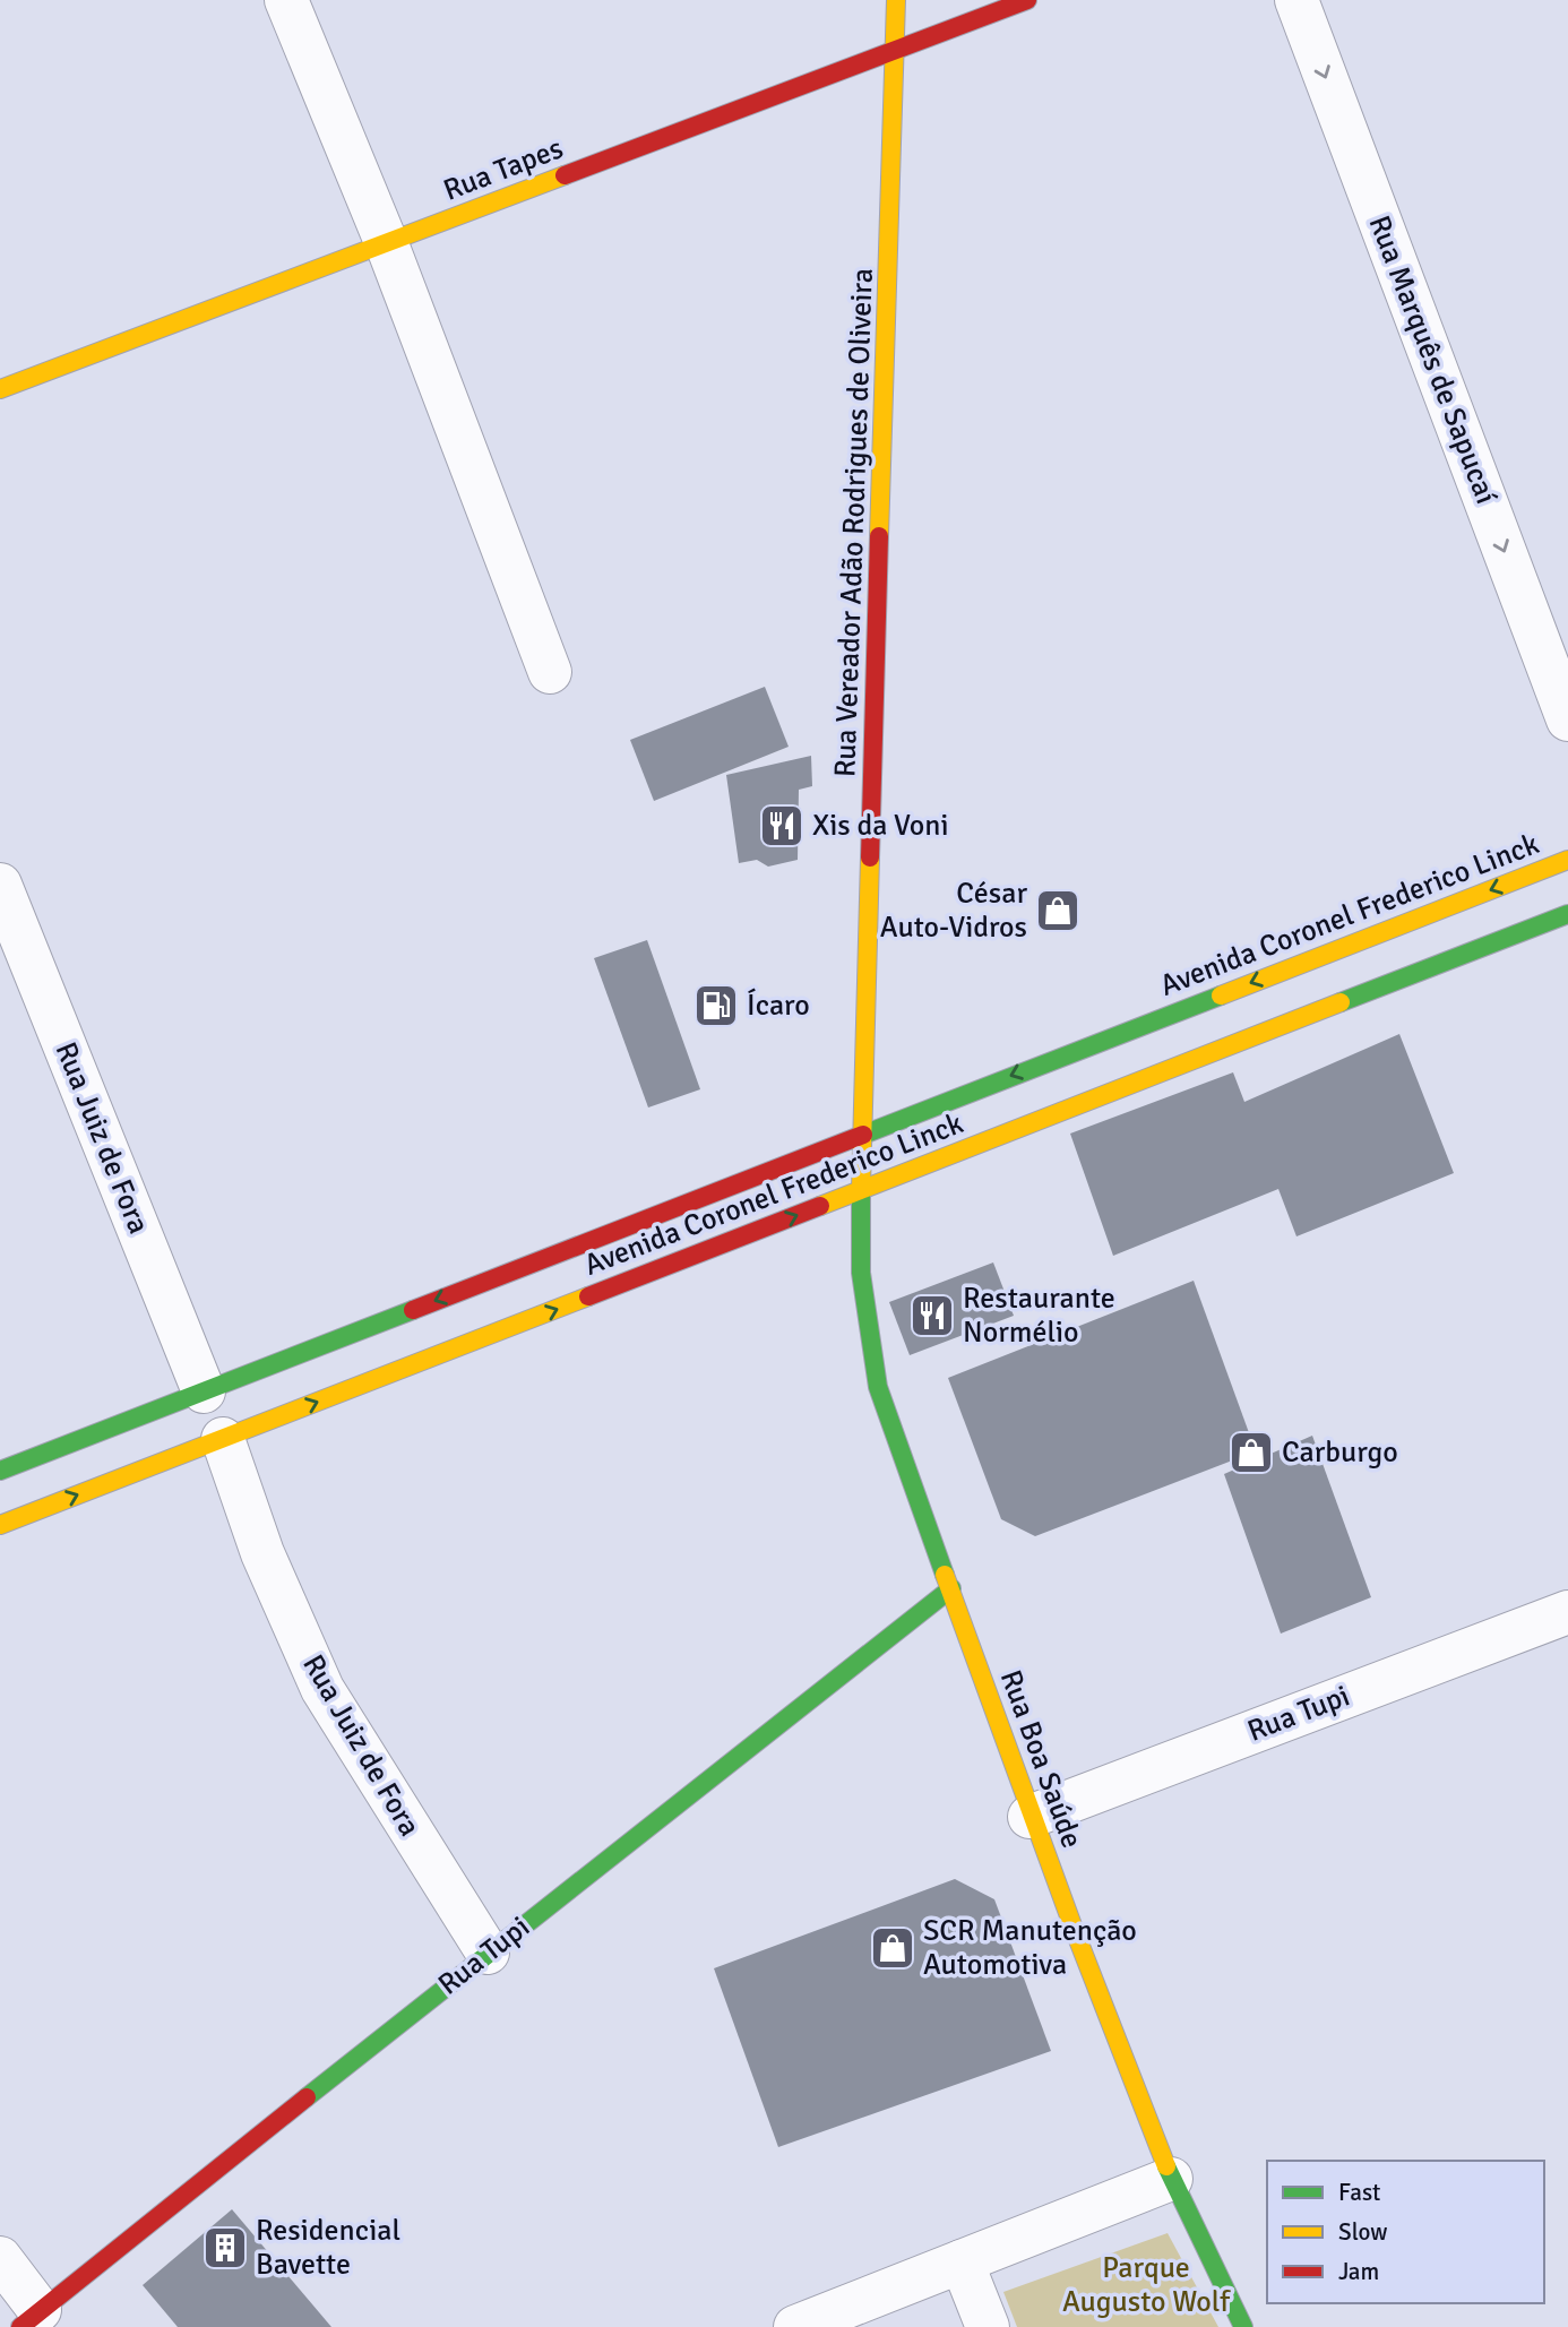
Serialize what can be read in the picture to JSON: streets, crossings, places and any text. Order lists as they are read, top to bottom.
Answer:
{
  "streets": {
    "main road": [
      "Rua Tapes",
      "Rua Vereador Adão Rodrigues de Oliveira",
      "Avenida Coronel Frederico Linck",
      "Rua Tupi",
      "Rua Boa Saúde"
    ],
    "street": ["Rua Marquês de Sapucaí", "Rua Juiz de Fora"]
  },
  "crossings": [
    ["Rua Tapes", "Rua Vereador Adão Rodrigues de Oliveira"],
    ["Rua Vereador Adão Rodrigues de Oliveira", "Avenida Coronel Frederico Linck"],
    ["Rua Vereador Adão Rodrigues de Oliveira", "Rua Boa Saúde"],
    ["Avenida Coronel Frederico Linck", "Rua Juiz de Fora"],
    ["Avenida Coronel Frederico Linck", "Rua Boa Saúde"],
    ["Rua Juiz de Fora", "Rua Tupi"],
    ["Rua Tupi", "Rua Boa Saúde"]
  ],
  "one_way": ["Rua Marquês de Sapucaí"],
  "parks": ["Parque Augusto Wolf"],
  "places": {
    "restaurant": ["Xis da Voni", "Restaurante Normélio"],
    "shop": ["César Auto-Vidros", "Carburgo", "SCR Manutenção Automotiva"],
    "fuel station": ["Ícaro"],
    "building": ["Residencial Bavette"]
  },
  "legend": ["Fast", "Slow", "Jam"]
}
